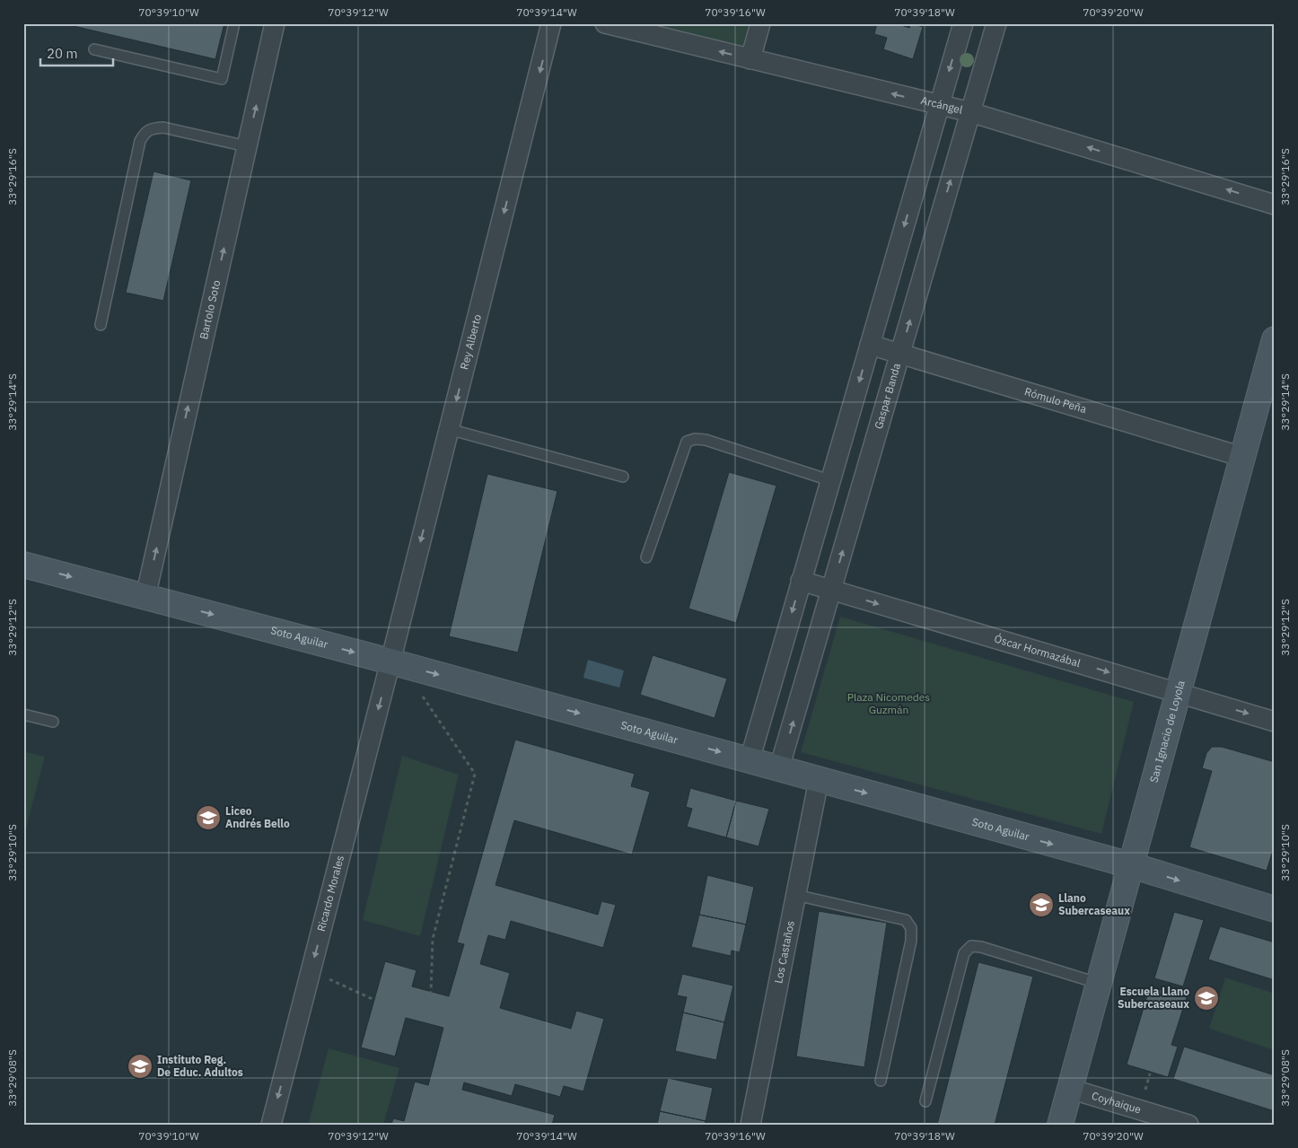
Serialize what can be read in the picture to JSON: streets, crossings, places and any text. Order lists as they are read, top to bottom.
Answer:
{
  "streets": {
    "street": [
      "Arcángel",
      "Bartolo Soto",
      "Rey Alberto",
      "Gaspar Banda",
      "Rómulo Peña",
      "Soto Aguilar",
      "Óscar Hormazábal",
      "San Ignacio de Loyola",
      "Ricardo Morales",
      "Los Castaños",
      "Coyhaique"
    ]
  },
  "crossings": [
    ["Arcángel", "Gaspar Banda"],
    ["Bartolo Soto", "Soto Aguilar"],
    ["Rey Alberto", "Soto Aguilar"],
    ["Rey Alberto", "Ricardo Morales"],
    ["Gaspar Banda", "Rómulo Peña"],
    ["Gaspar Banda", "Soto Aguilar"],
    ["Gaspar Banda", "Óscar Hormazábal"],
    ["Rómulo Peña", "San Ignacio de Loyola"],
    ["Soto Aguilar", "San Ignacio de Loyola"],
    ["Soto Aguilar", "Ricardo Morales"],
    ["Soto Aguilar", "Los Castaños"],
    ["Óscar Hormazábal", "San Ignacio de Loyola"],
    ["San Ignacio de Loyola", "Coyhaique"]
  ],
  "one_way": [
    "Arcángel",
    "Bartolo Soto",
    "Rey Alberto",
    "Soto Aguilar",
    "Óscar Hormazábal",
    "Ricardo Morales"
  ],
  "parks": ["Plaza Nicomedes Guzmán"],
  "places": {
    "school or university": [
      "Liceo Andrés Bello",
      "Llano Subercaseaux",
      "Escuela Llano Subercaseaux",
      "Instituto Reg. De Educ. Adultos"
    ]
  },
  "scale_bar": "20 m",
  "coordinates": [
    "70°39'10\"W",
    "70°39'12\"W",
    "70°39'14\"W",
    "70°39'16\"W",
    "70°39'18\"W",
    "70°39'20\"W",
    "33°29'16\"S",
    "33°29'14\"S",
    "33°29'12\"S",
    "33°29'10\"S",
    "33°29'08\"S"
  ]
}
